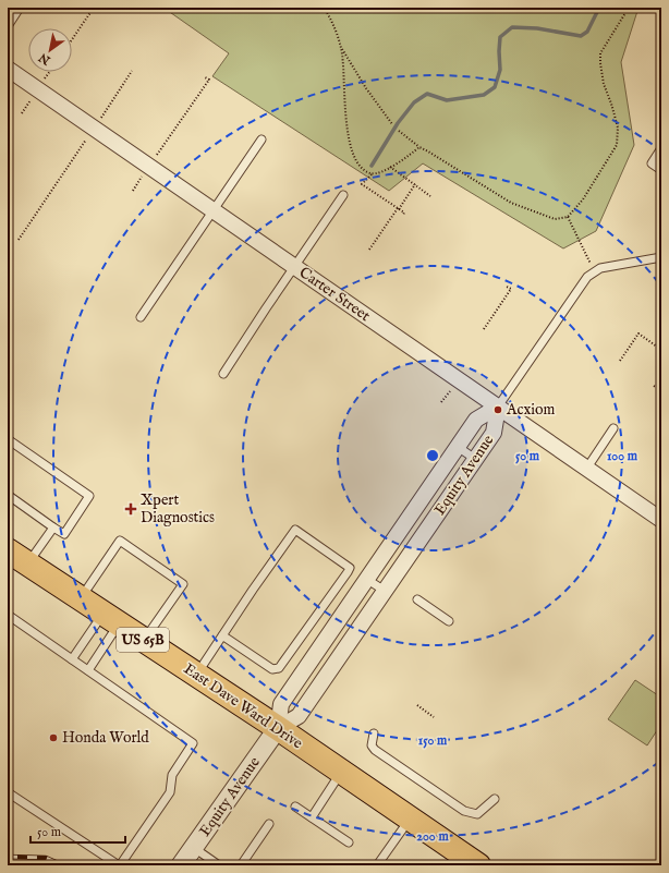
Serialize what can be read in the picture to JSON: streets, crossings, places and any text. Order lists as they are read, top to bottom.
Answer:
{
  "streets": {
    "main road": ["US 65B", "East Dave Ward Drive"],
    "street": ["Carter Street", "Equity Avenue"]
  },
  "crossings": [
    ["Carter Street", "Equity Avenue"],
    ["Equity Avenue", "East Dave Ward Drive"]
  ],
  "places": {
    "other": ["Acxiom", "Honda World"],
    "health": ["Xpert Diagnostics"]
  },
  "scale_bar": "50 m",
  "north": "bottom left",
  "rings": [
    "50 m",
    "100 m",
    "150 m",
    "200 m"
  ]
}
